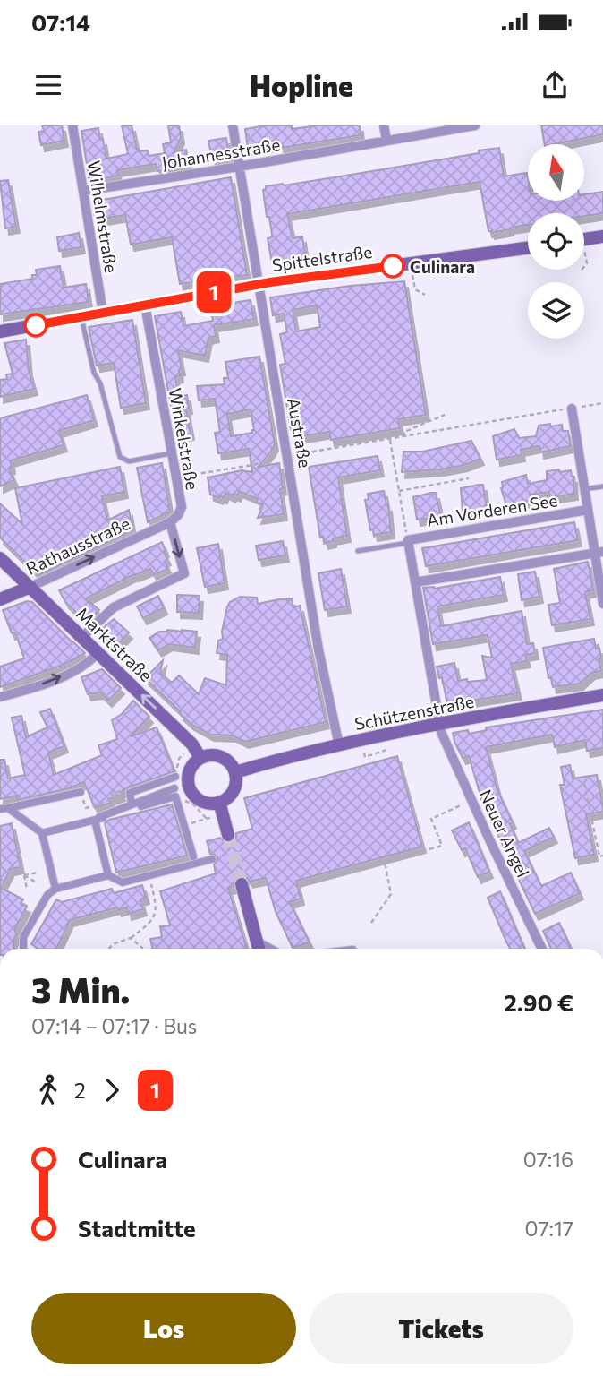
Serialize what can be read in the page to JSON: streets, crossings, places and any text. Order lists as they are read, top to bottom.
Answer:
{
  "streets": {
    "main road": [
      "Spittelstraße",
      "Rathausstraße",
      "Marktstraße",
      "Schützenstraße"
    ],
    "street": [
      "Johannesstraße",
      "Wilhelmstraße",
      "Austraße",
      "Winkelstraße",
      "Am Vorderen See",
      "Neuer Angel"
    ]
  },
  "crossings": [
    ["Johannesstraße", "Wilhelmstraße"],
    ["Johannesstraße", "Austraße"],
    ["Wilhelmstraße", "Spittelstraße"],
    ["Spittelstraße", "Austraße"],
    ["Spittelstraße", "Winkelstraße"],
    ["Austraße", "Schützenstraße"],
    ["Winkelstraße", "Rathausstraße"],
    ["Am Vorderen See", "Schützenstraße"],
    ["Am Vorderen See", "Neuer Angel"],
    ["Rathausstraße", "Marktstraße"],
    ["Marktstraße", "Schützenstraße"],
    ["Schützenstraße", "Neuer Angel"]
  ],
  "one_way": ["Rathausstraße", "Marktstraße"],
  "places": ["Culinara"],
  "lines": ["bus line 1"],
  "north": "top",
  "page": {
    "status": "07:14",
    "header": "Hopline",
    "on_map": "1",
    "heading": ["3 Min.", "07:14 – 07:17 · Bus", "2.90 €"],
    "legs": ["2", "1"],
    "list": [
      {
        "name": "Culinara",
        "value": "07:16"
      },
      {
        "name": "Stadtmitte",
        "value": "07:17"
      }
    ],
    "buttons": ["Los", "Tickets"]
  }
}
